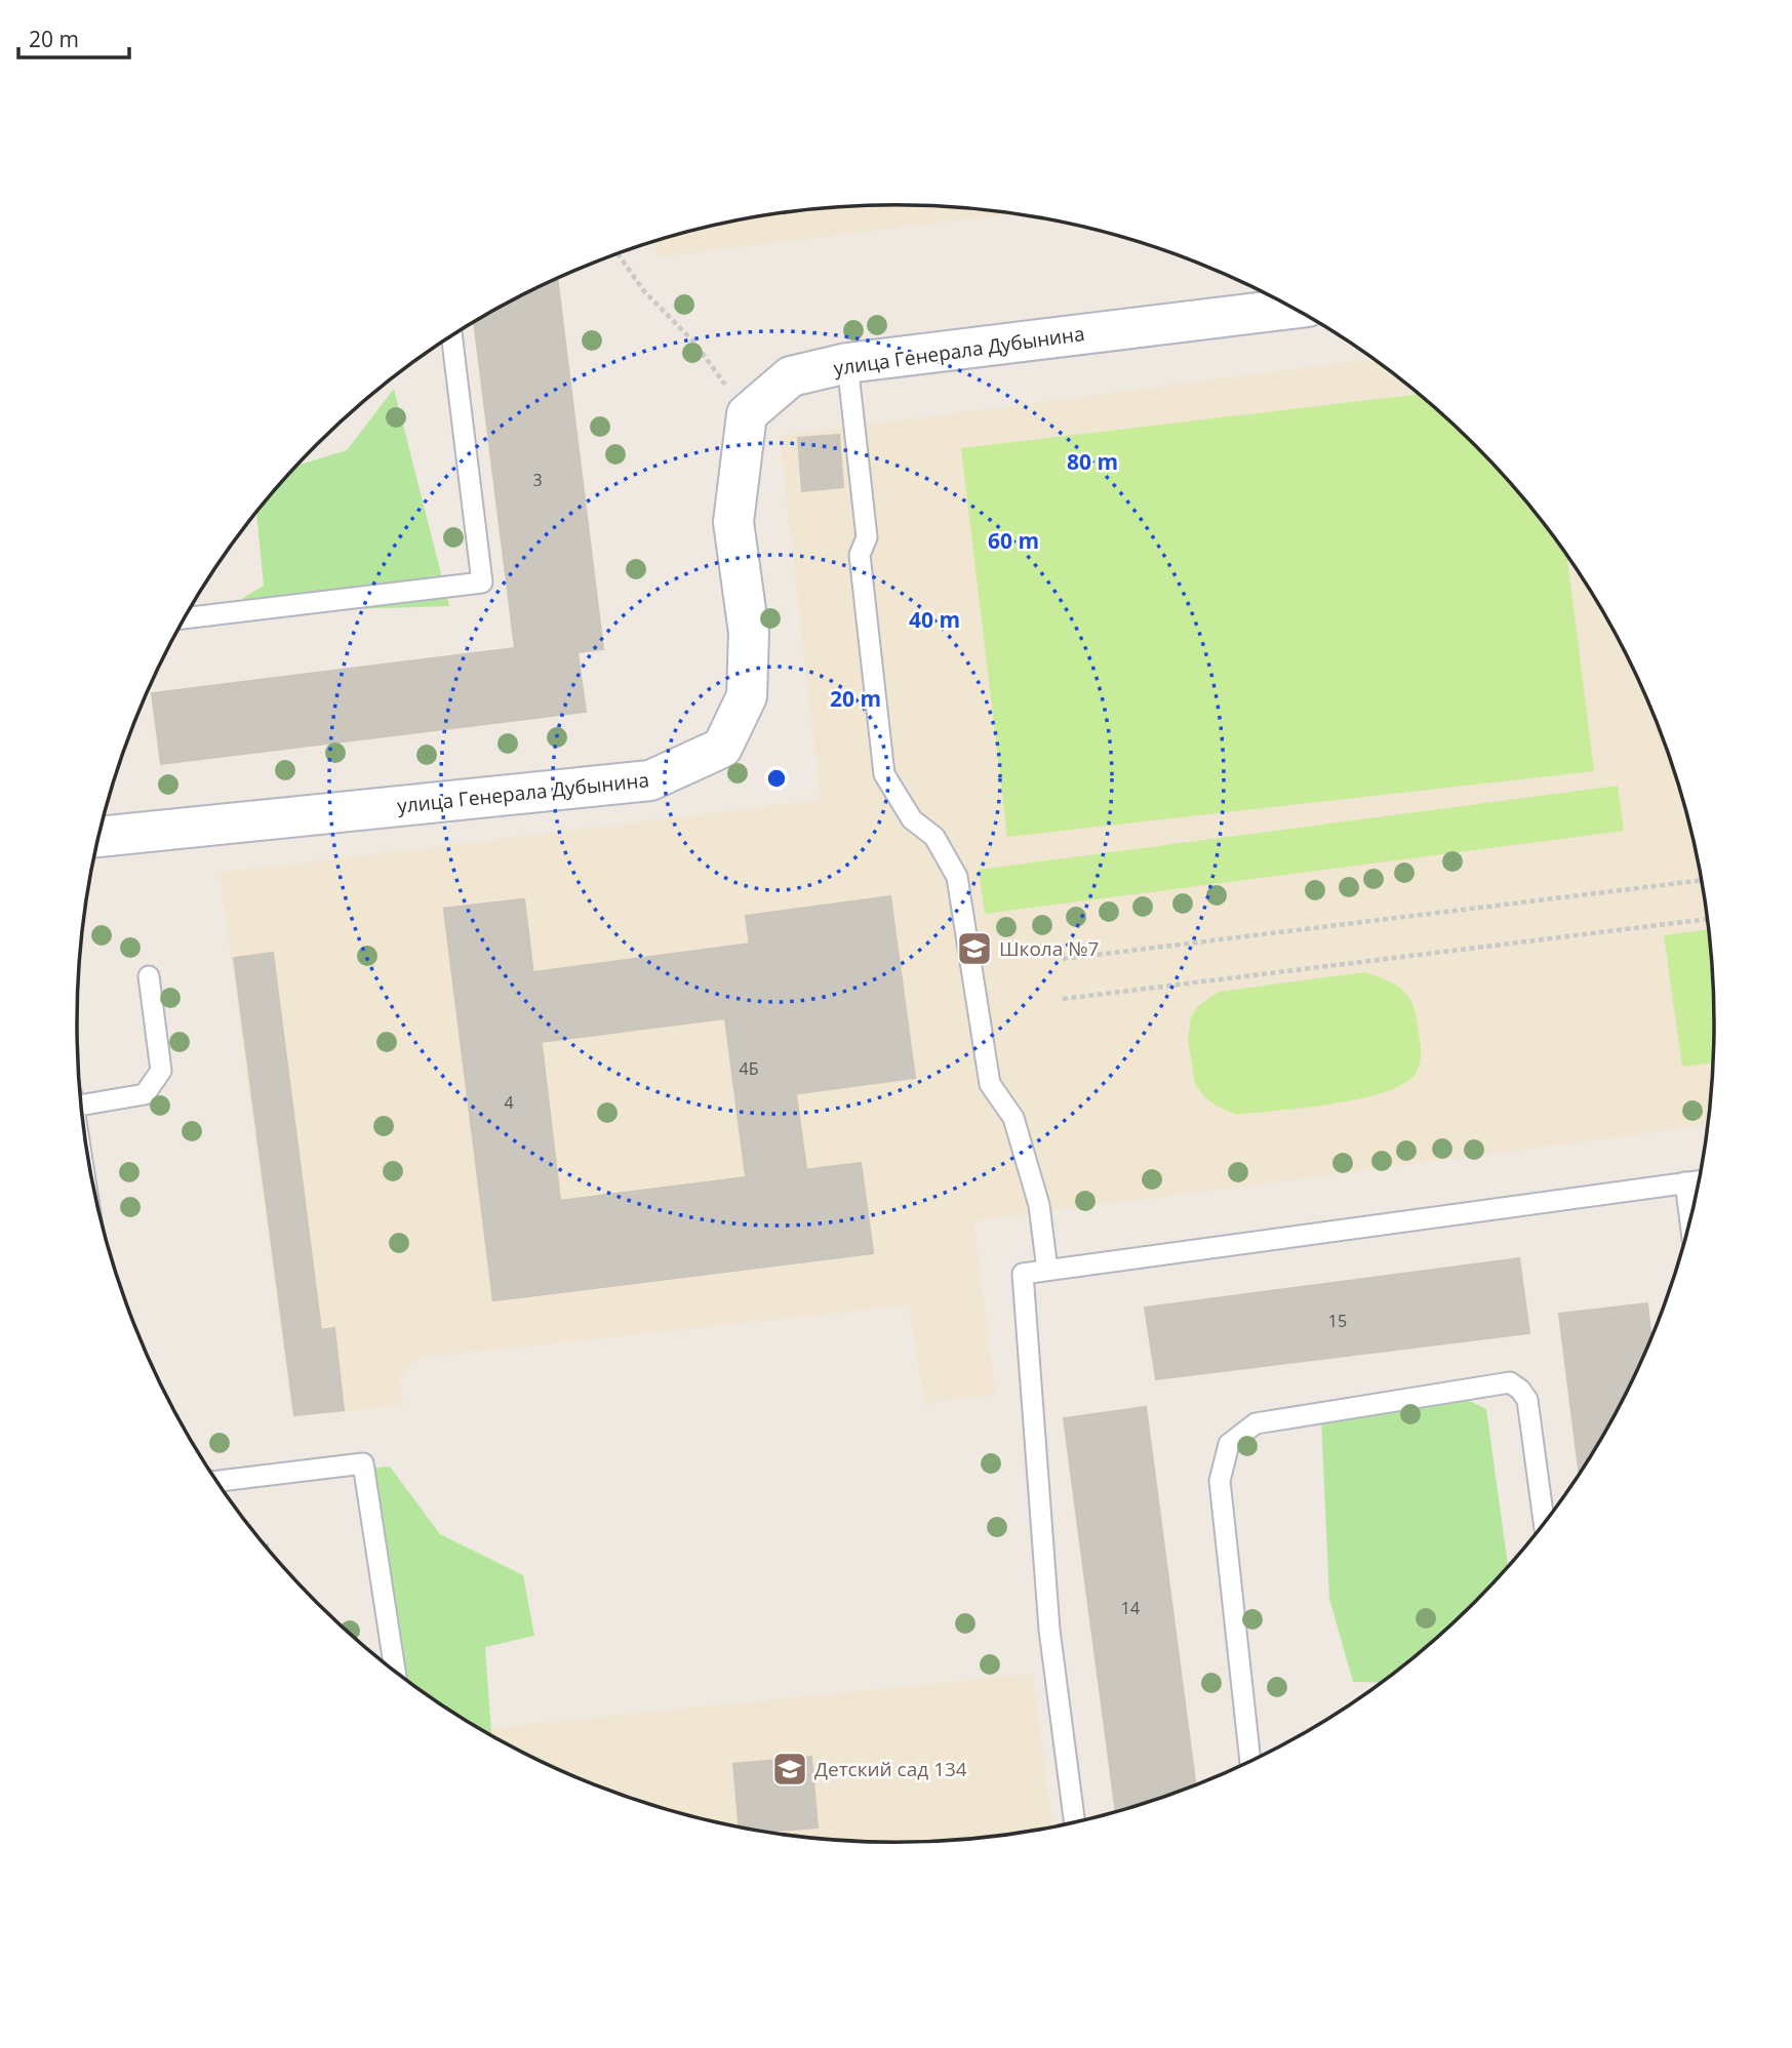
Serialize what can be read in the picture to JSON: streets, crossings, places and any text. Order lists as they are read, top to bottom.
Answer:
{
  "streets": {
    "street": ["улица Генерала Дубынина"]
  },
  "places": {
    "school or university": ["Школа №7", "Детский сад 134"]
  },
  "house_numbers": [
    "3",
    "4Б",
    "4",
    "15",
    "14"
  ],
  "scale_bar": "20 m",
  "rings": [
    "80 m",
    "60 m",
    "40 m",
    "20 m"
  ]
}
